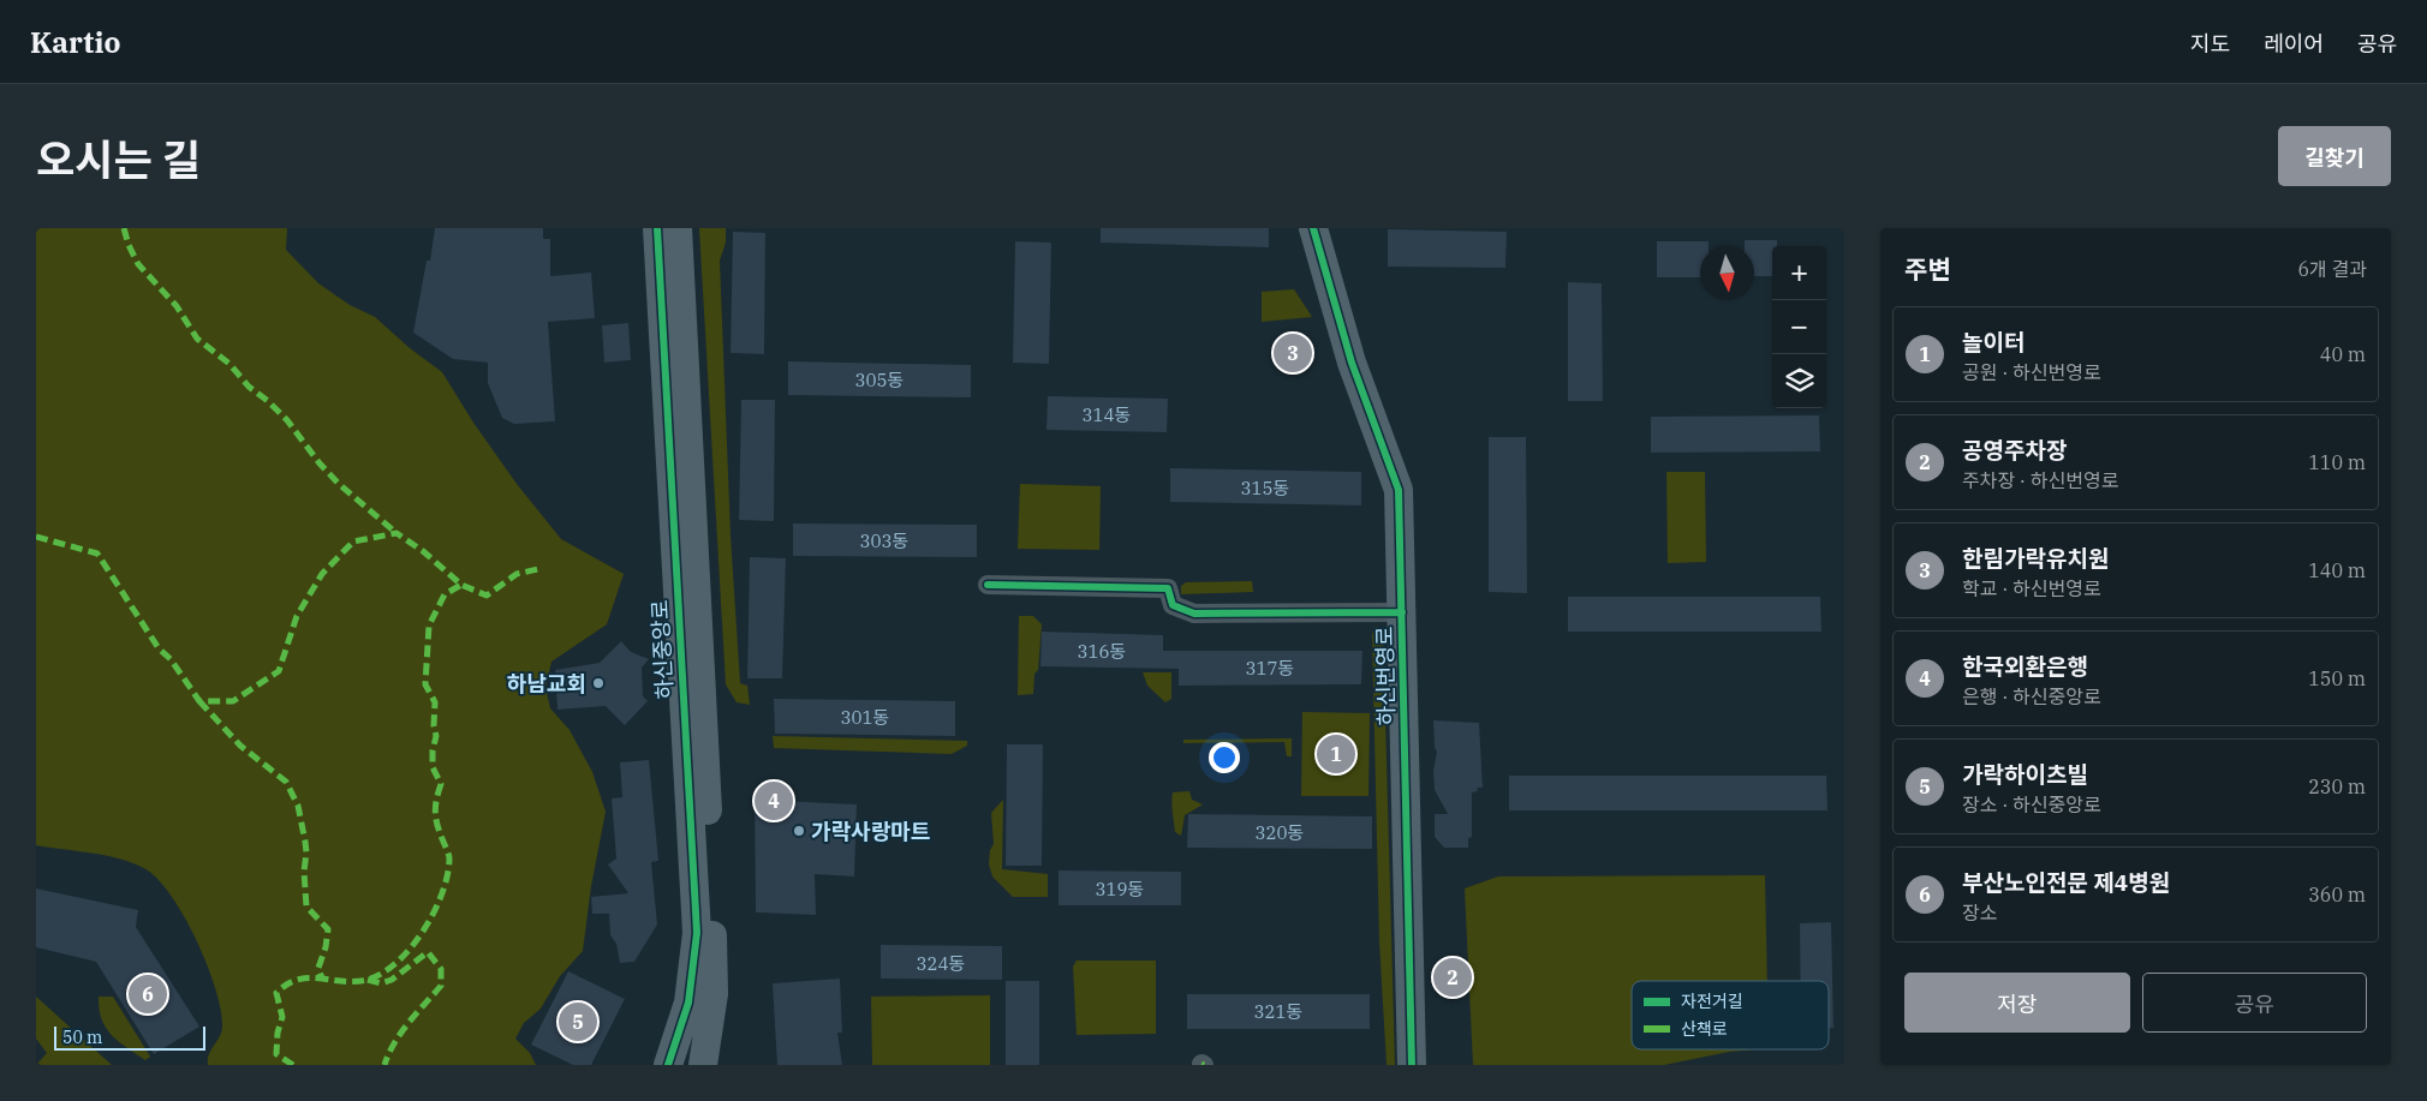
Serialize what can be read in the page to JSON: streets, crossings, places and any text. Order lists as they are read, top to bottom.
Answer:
{
  "streets": {
    "street": ["하신중앙로", "하신번영로"]
  },
  "places": ["하남교회", "가락사랑마트"],
  "house_numbers": [
    "305동",
    "314동",
    "315동",
    "303동",
    "316동",
    "317동",
    "301동",
    "320동",
    "319동",
    "324동",
    "321동"
  ],
  "legend": ["자전거길", "산책로"],
  "scale_bar": "50 m",
  "north": "bottom",
  "page": {
    "header": "Kartio",
    "nav": ["지도", "레이어", "공유"],
    "title": "오시는 길",
    "buttons": [
      "길찾기",
      ["저장", "공유"]
    ],
    "heading": ["주변", "6개 결과"],
    "map_buttons": ["+", "−"],
    "list": [
      {
        "mark": "1",
        "name": "놀이터",
        "note": "공원 · 하신번영로",
        "value": "40 m"
      },
      {
        "mark": "2",
        "name": "공영주차장",
        "note": "주차장 · 하신번영로",
        "value": "110 m"
      },
      {
        "mark": "3",
        "name": "한림가락유치원",
        "note": "학교 · 하신번영로",
        "value": "140 m"
      },
      {
        "mark": "4",
        "name": "한국외환은행",
        "note": "은행 · 하신중앙로",
        "value": "150 m"
      },
      {
        "mark": "5",
        "name": "가락하이츠빌",
        "note": "장소 · 하신중앙로",
        "value": "230 m"
      },
      {
        "mark": "6",
        "name": "부산노인전문 제4병원",
        "note": "장소",
        "value": "360 m"
      }
    ],
    "pins": [
      "3",
      "1",
      "4",
      "2",
      "6",
      "5"
    ],
    "scale": "50 m"
  }
}
